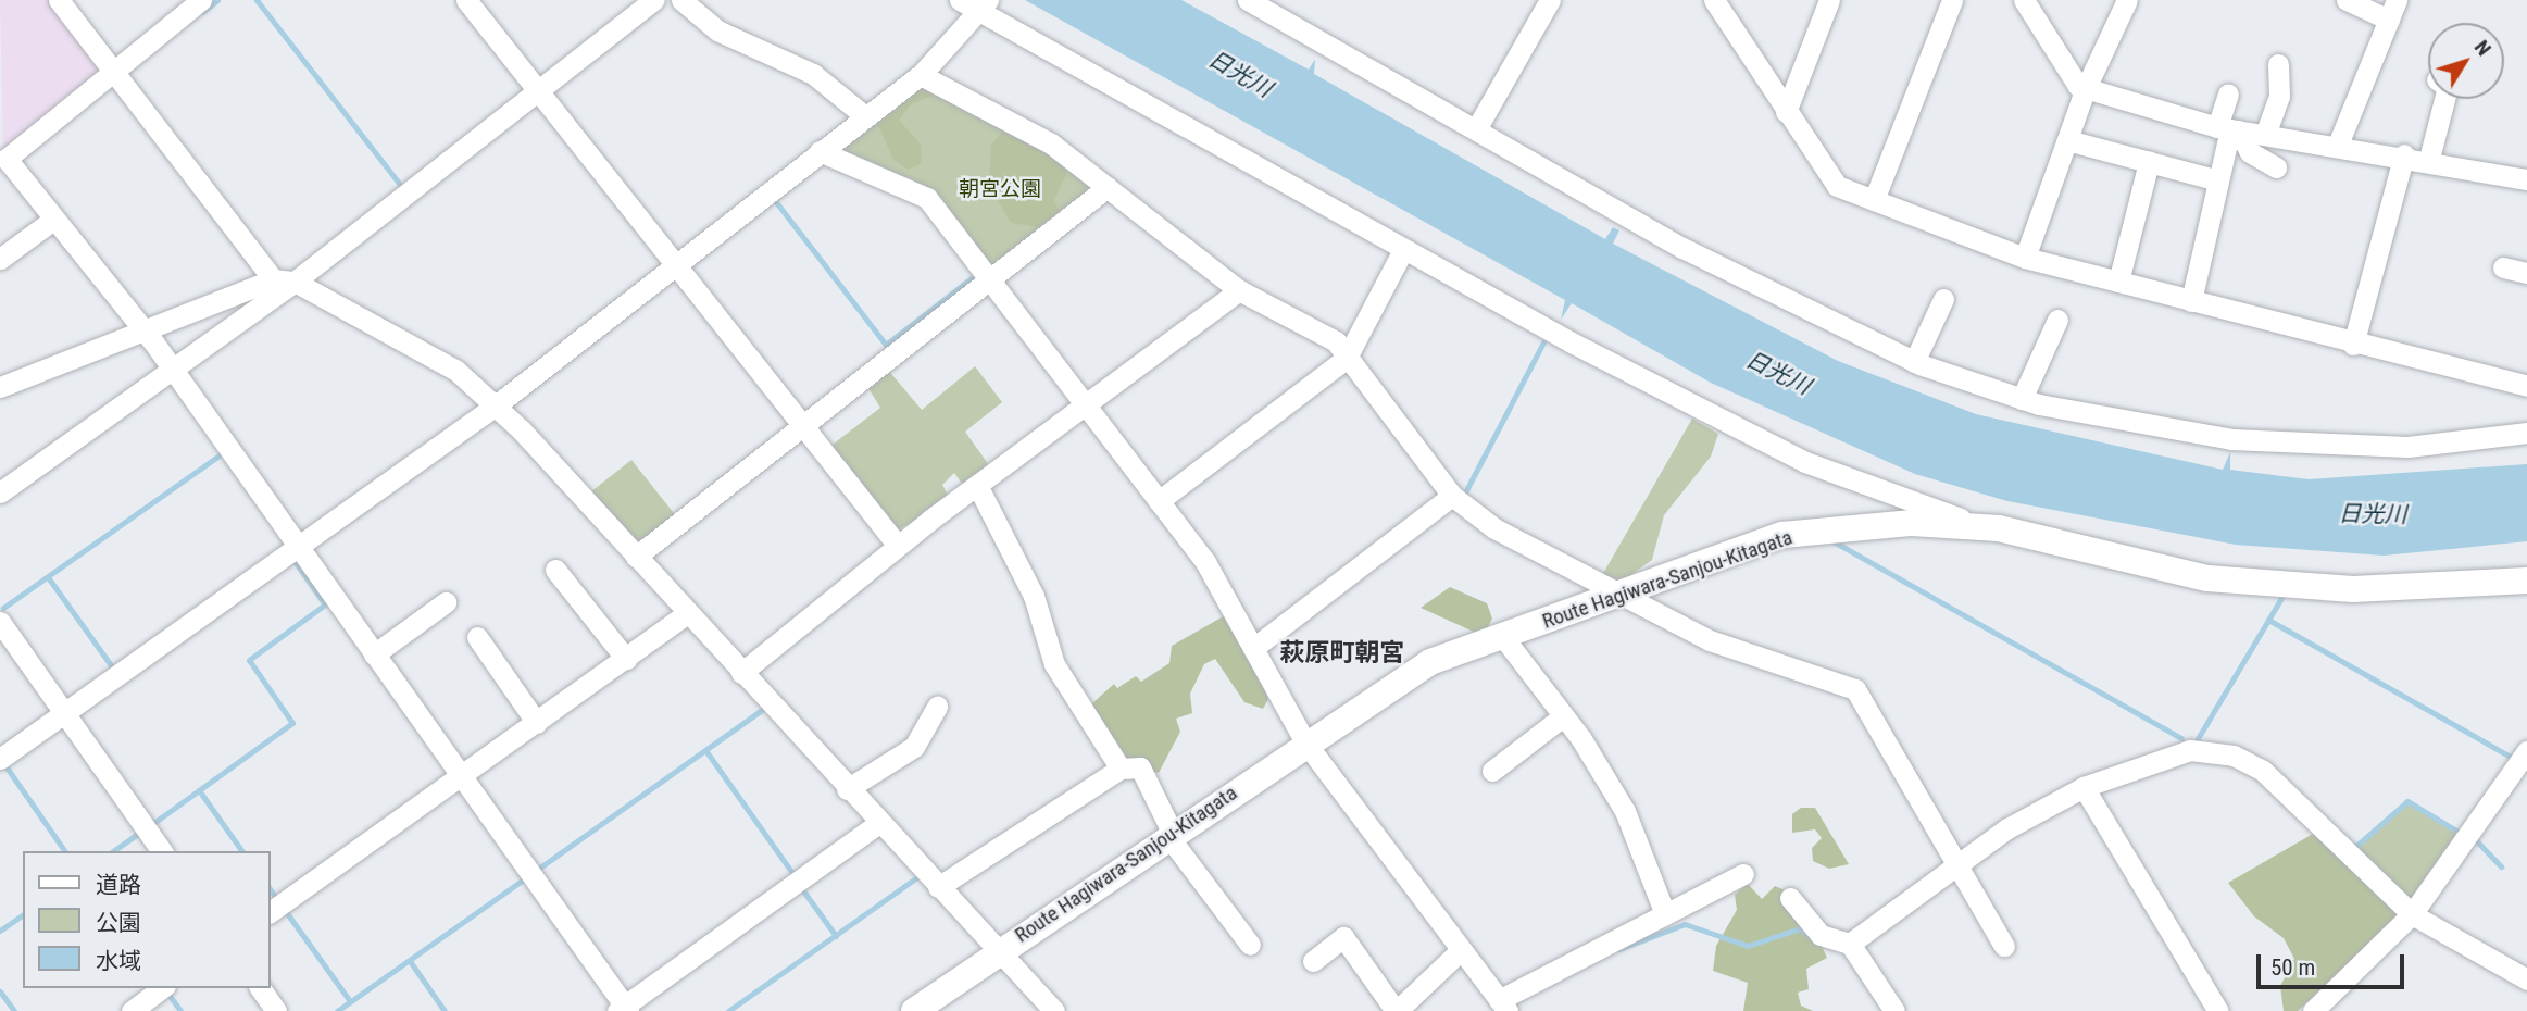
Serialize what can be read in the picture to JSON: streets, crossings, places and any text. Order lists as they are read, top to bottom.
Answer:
{
  "streets": {
    "main road": ["Route Hagiwara-Sanjou-Kitagata"]
  },
  "districts": ["萩原町朝宮"],
  "water": ["日光川"],
  "parks": ["朝宮公園"],
  "legend": ["道路", "公園", "水域"],
  "scale_bar": "50 m",
  "north": "top right"
}
